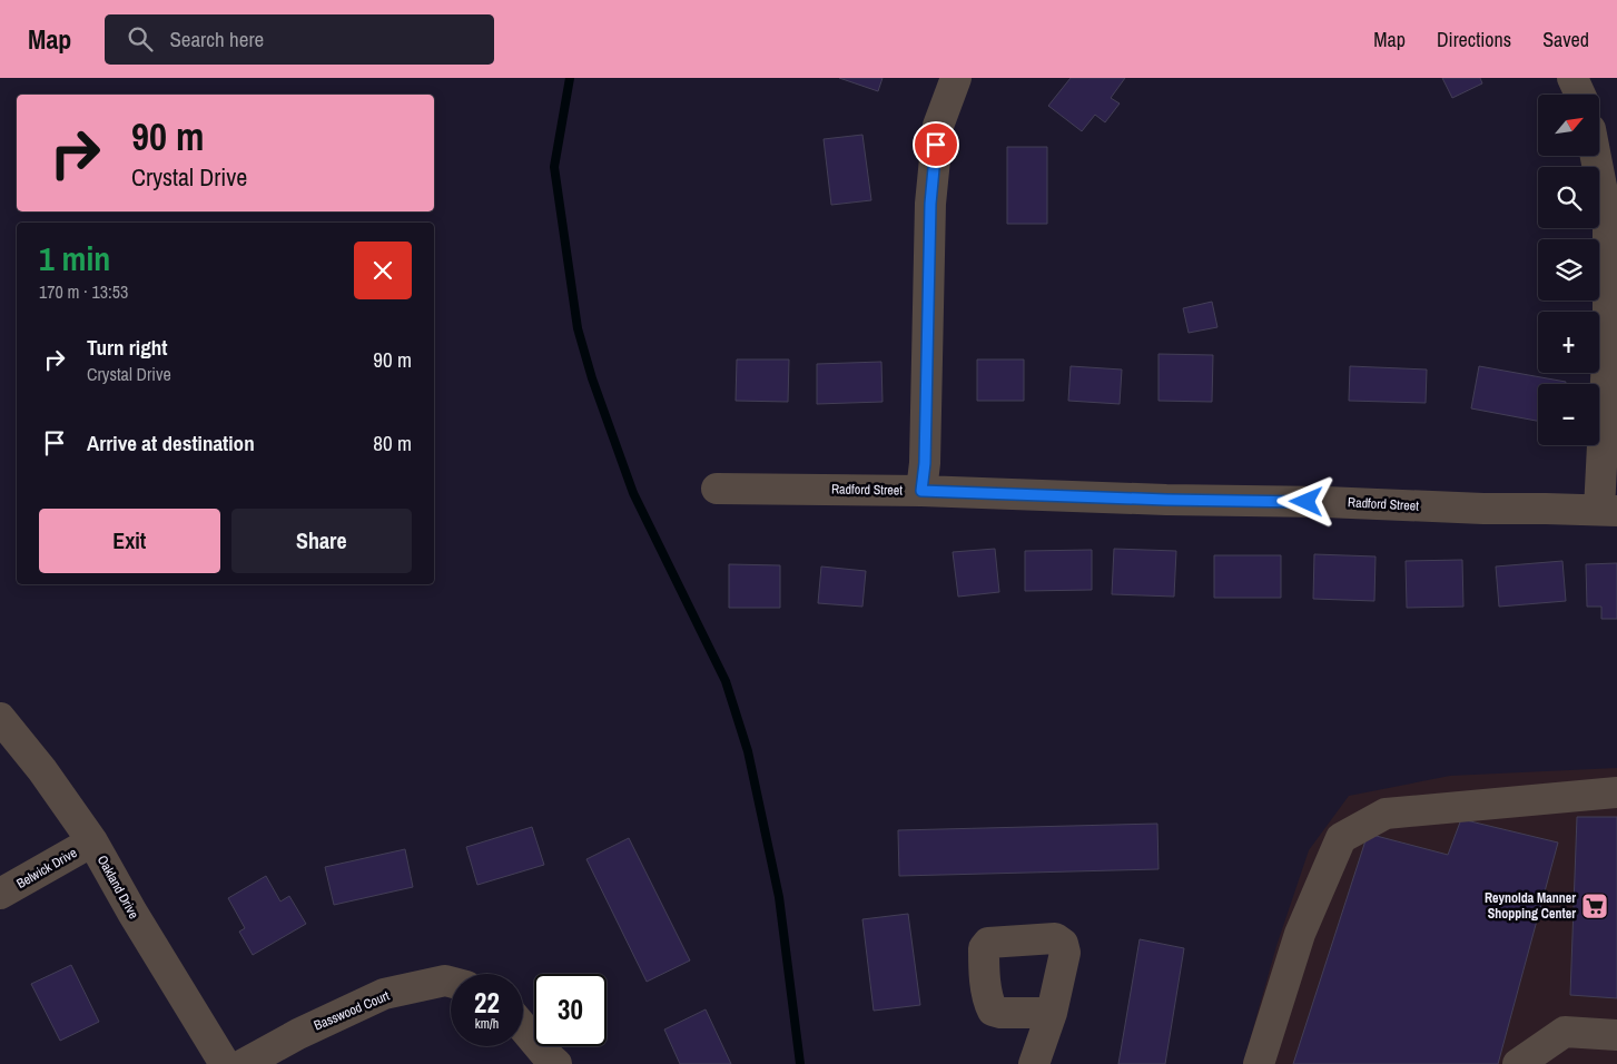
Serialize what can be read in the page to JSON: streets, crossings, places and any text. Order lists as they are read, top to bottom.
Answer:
{
  "streets": {
    "street": [
      "Radford Street",
      "Belwick Drive",
      "Oakland Drive",
      "Basswood Court"
    ]
  },
  "crossings": [
    ["Belwick Drive", "Oakland Drive"]
  ],
  "places": {
    "supermarket": ["Reynolda Manner Shopping Center"]
  },
  "north": "top right",
  "page": {
    "header": "Map",
    "search": "Search here",
    "nav": ["Map", "Directions", "Saved"],
    "map_buttons": ["+", "−"],
    "turn": ["90 m", "Crystal Drive"],
    "heading": ["1 min", "170 m · 13:53"],
    "list": [
      {
        "name": "Turn right",
        "note": "Crystal Drive",
        "value": "90 m"
      },
      {
        "name": "Arrive at destination",
        "value": "80 m"
      }
    ],
    "buttons": ["Exit", "Share"],
    "speed": "22 km/h",
    "limit": "30"
  }
}
